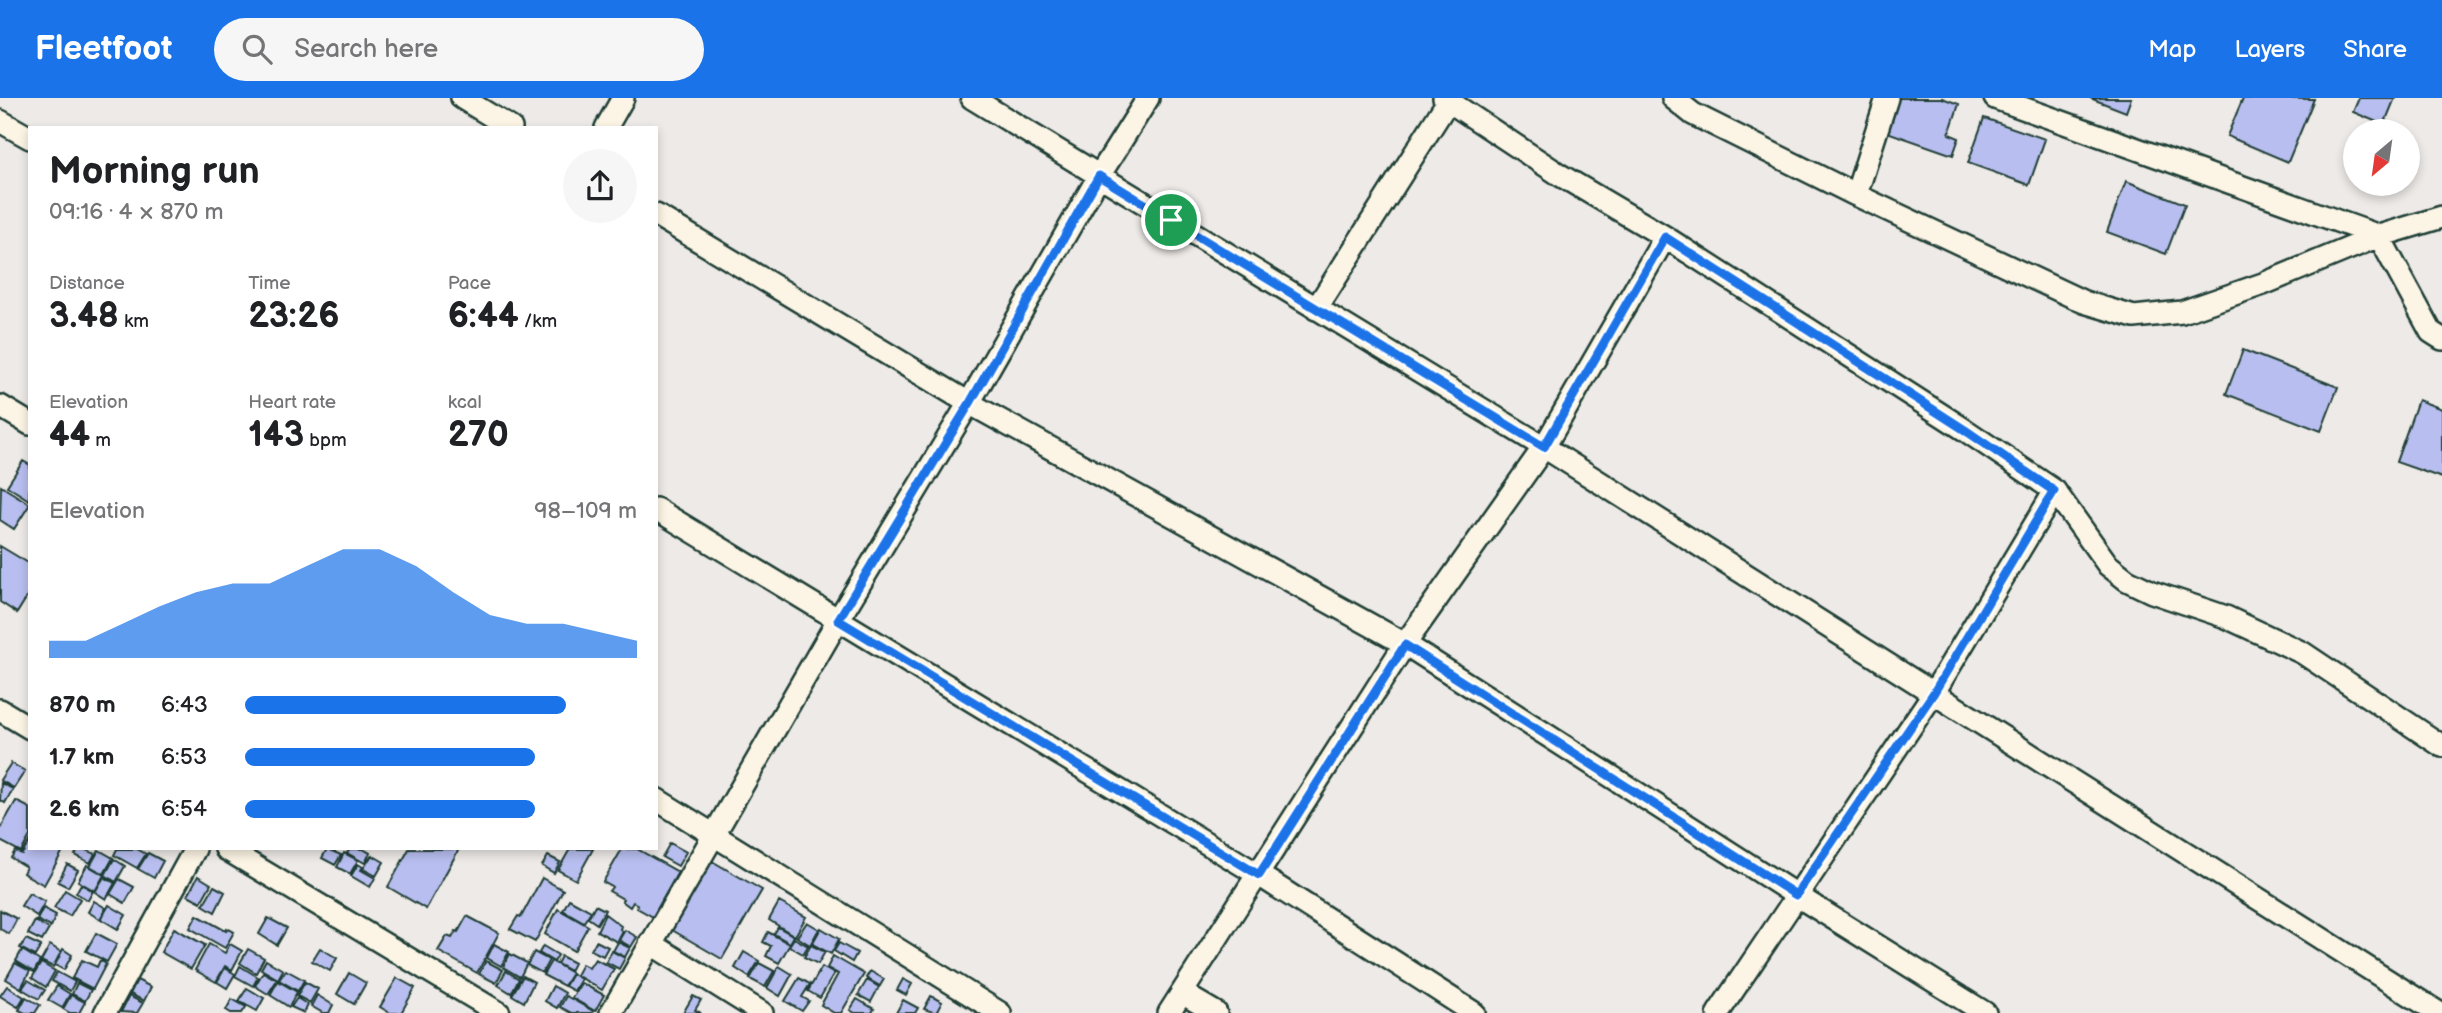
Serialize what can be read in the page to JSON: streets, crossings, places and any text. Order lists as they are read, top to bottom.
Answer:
{
  "north": "bottom left",
  "page": {
    "header": "Fleetfoot",
    "search": "Search here",
    "nav": ["Map", "Layers", "Share"],
    "heading": ["Morning run", "09:16 · 4 × 870 m"],
    "stats": [
      ["Distance", "3.48 km"],
      ["Time", "23:26"],
      ["Pace", "6:44 /km"],
      ["Elevation", "44 m"],
      ["Heart rate", "143 bpm"],
      ["kcal", "270"]
    ],
    "chart": ["Elevation", "98–109 m"],
    "list": [
      {
        "name": "870 m",
        "note": "6:43"
      },
      {
        "name": "1.7 km",
        "note": "6:53"
      },
      {
        "name": "2.6 km",
        "note": "6:54"
      }
    ]
  }
}
